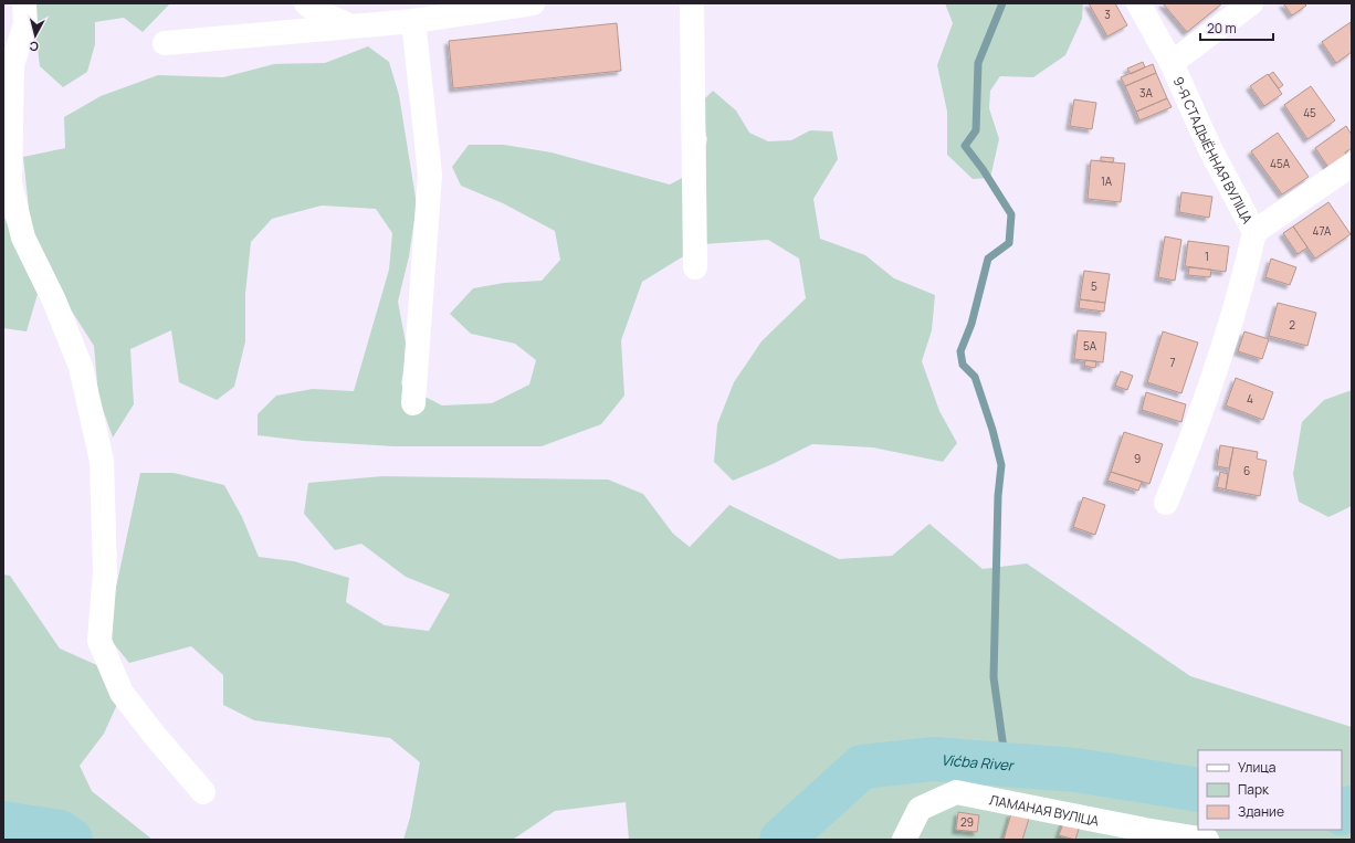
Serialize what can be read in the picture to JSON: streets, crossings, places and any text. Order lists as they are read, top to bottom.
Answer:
{
  "streets": {
    "street": ["9-Я СТАДЫЁННАЯ ВУЛІЦА", "ЛАМАНАЯ ВУЛІЦА"]
  },
  "water": ["Vićba River"],
  "house_numbers": [
    "3",
    "3А",
    "45",
    "45А",
    "1А",
    "47А",
    "1",
    "5",
    "2",
    "5А",
    "7",
    "4",
    "9",
    "6",
    "29"
  ],
  "legend": ["Улица", "Парк", "Здание"],
  "scale_bar": "20 m",
  "north": "bottom"
}
